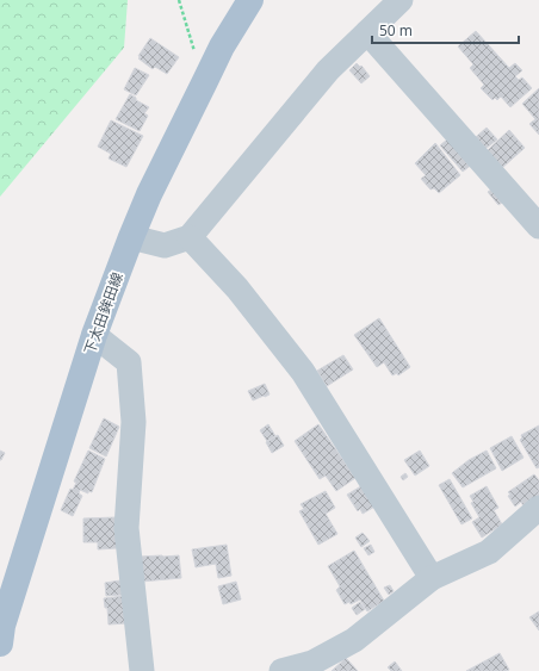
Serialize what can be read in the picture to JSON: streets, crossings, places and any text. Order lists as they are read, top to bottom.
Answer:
{
  "streets": {
    "main road": ["下太田鉾田線"]
  },
  "scale_bar": "50 m"
}
